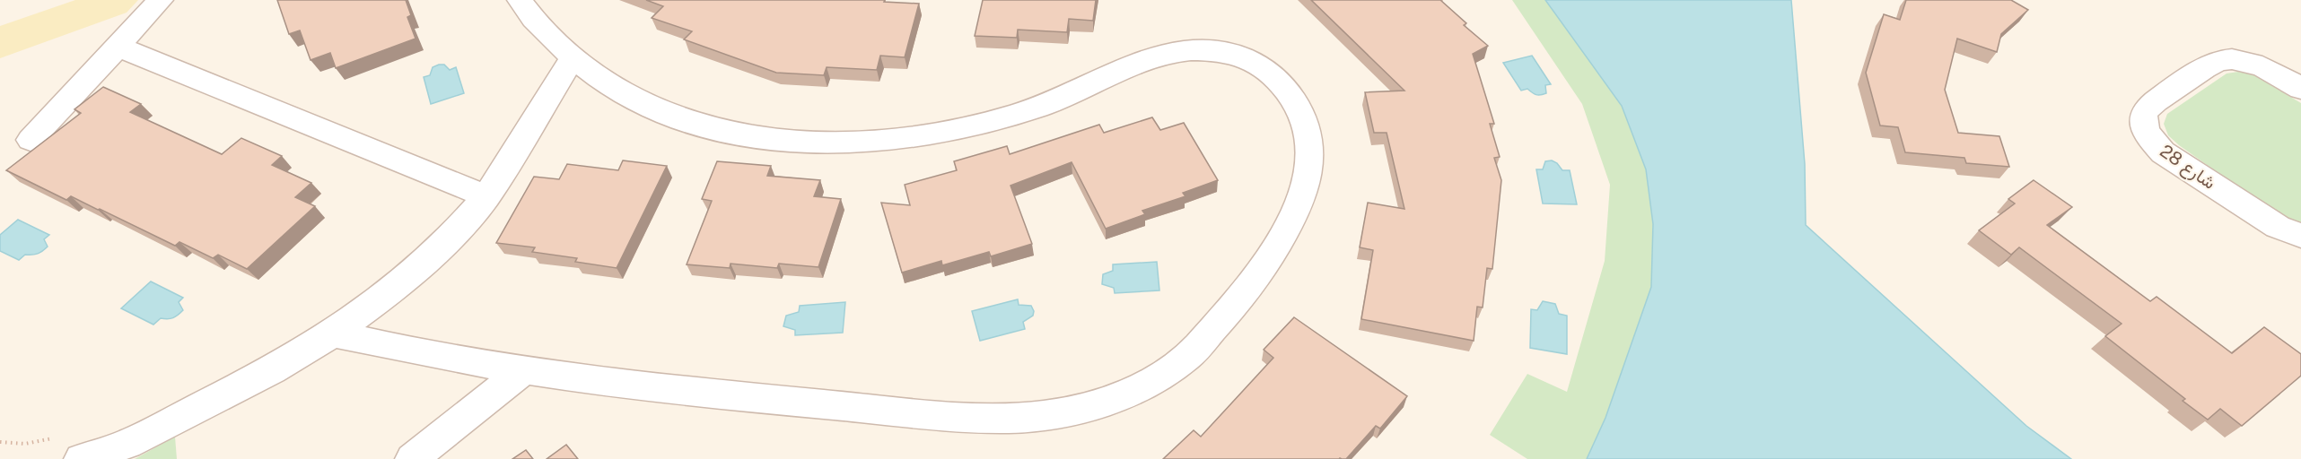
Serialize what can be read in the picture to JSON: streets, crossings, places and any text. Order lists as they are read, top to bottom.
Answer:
{
  "streets": {
    "street": ["شارع 28"]
  }
}
